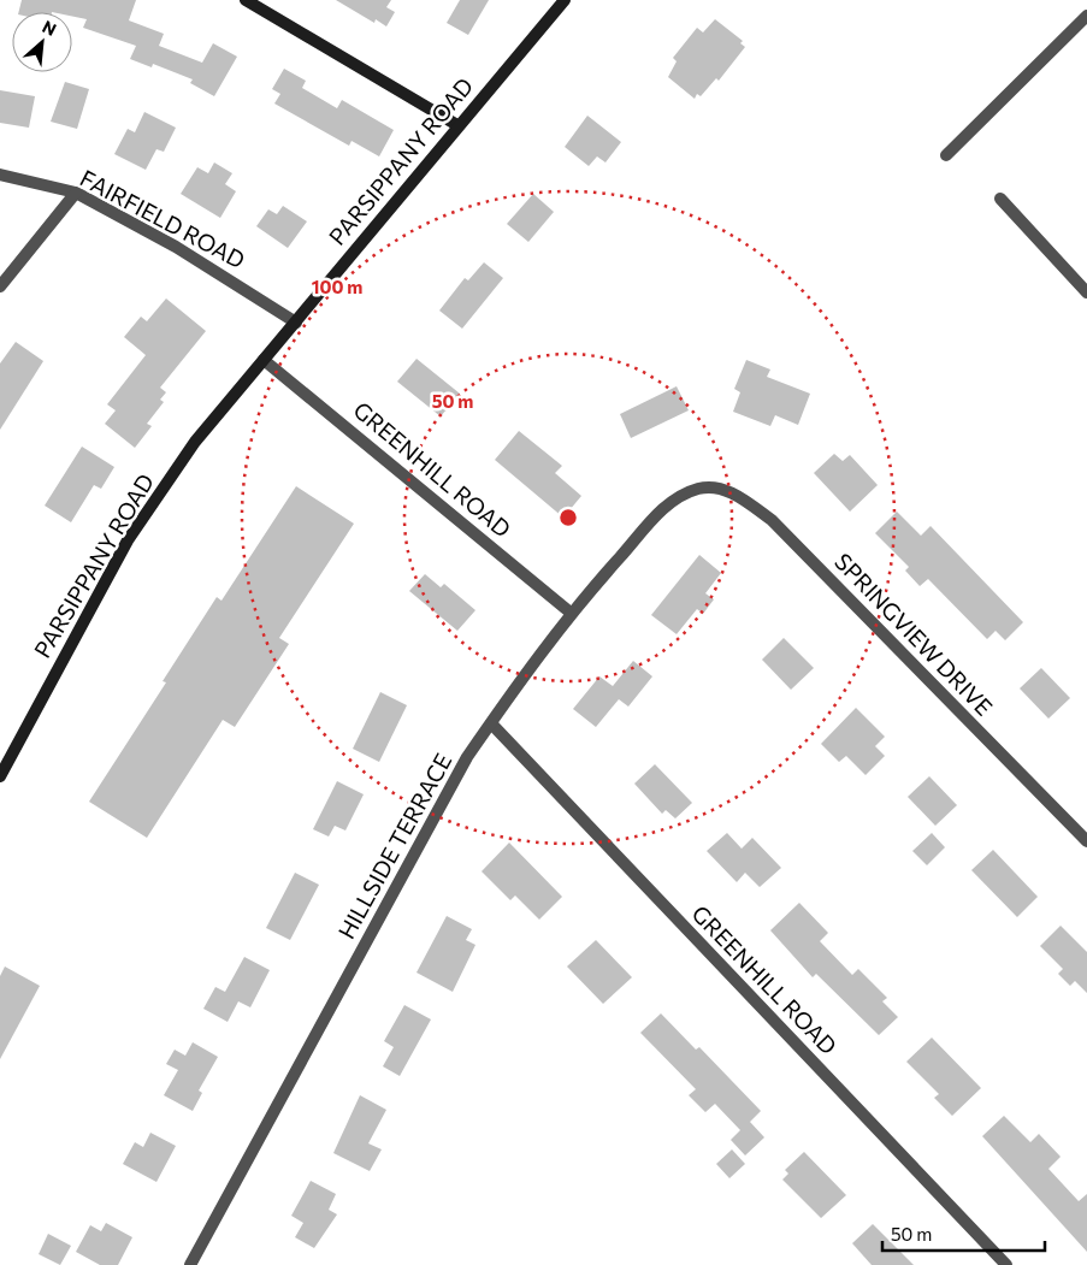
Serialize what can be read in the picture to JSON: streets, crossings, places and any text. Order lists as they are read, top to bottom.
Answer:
{
  "streets": {
    "main road": ["PARSIPPANY ROAD"],
    "street": [
      "FAIRFIELD ROAD",
      "GREENHILL ROAD",
      "SPRINGVIEW DRIVE",
      "HILLSIDE TERRACE"
    ]
  },
  "crossings": [
    ["PARSIPPANY ROAD", "FAIRFIELD ROAD"],
    ["PARSIPPANY ROAD", "GREENHILL ROAD"],
    ["GREENHILL ROAD", "HILLSIDE TERRACE"],
    ["SPRINGVIEW DRIVE", "HILLSIDE TERRACE"]
  ],
  "scale_bar": "50 m",
  "north": "top right",
  "rings": ["100 m", "50 m"]
}
